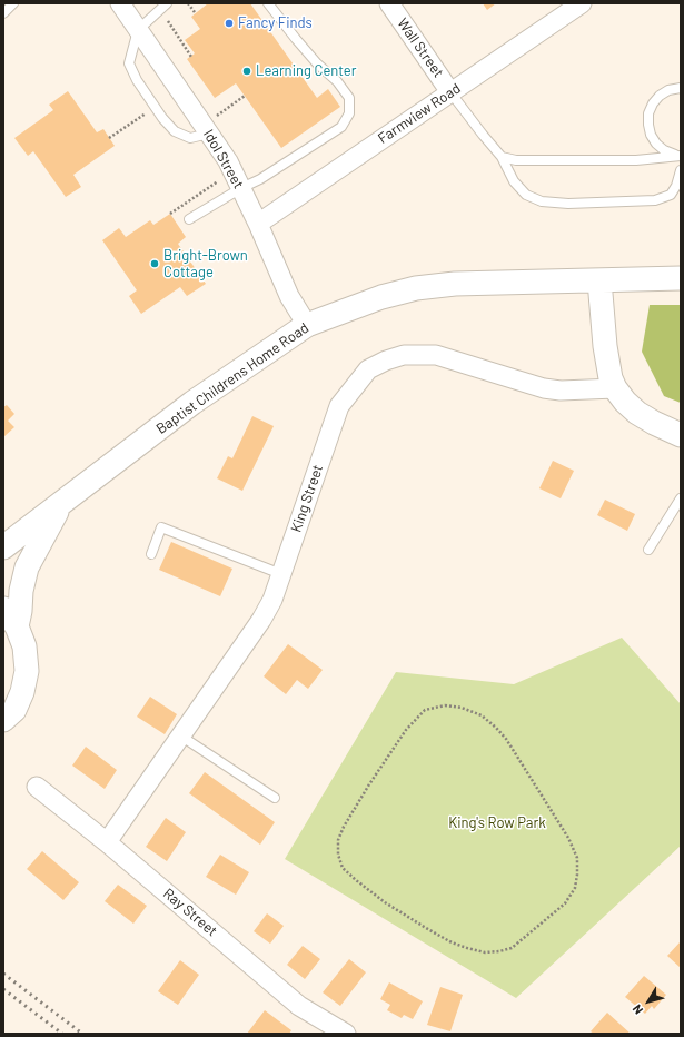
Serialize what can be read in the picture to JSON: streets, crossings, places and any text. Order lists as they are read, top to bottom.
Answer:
{
  "streets": {
    "street": [
      "Wall Street",
      "Farmview Road",
      "Idol Street",
      "Baptist Childrens Home Road",
      "King Street",
      "Ray Street"
    ]
  },
  "crossings": [
    ["Wall Street", "Farmview Road"],
    ["Farmview Road", "Idol Street"],
    ["Idol Street", "Baptist Childrens Home Road"],
    ["King Street", "Ray Street"]
  ],
  "parks": ["King's Row Park"],
  "places": ["Fancy Finds", "Learning Center", "Bright-Brown Cottage"],
  "north": "bottom left"
}
